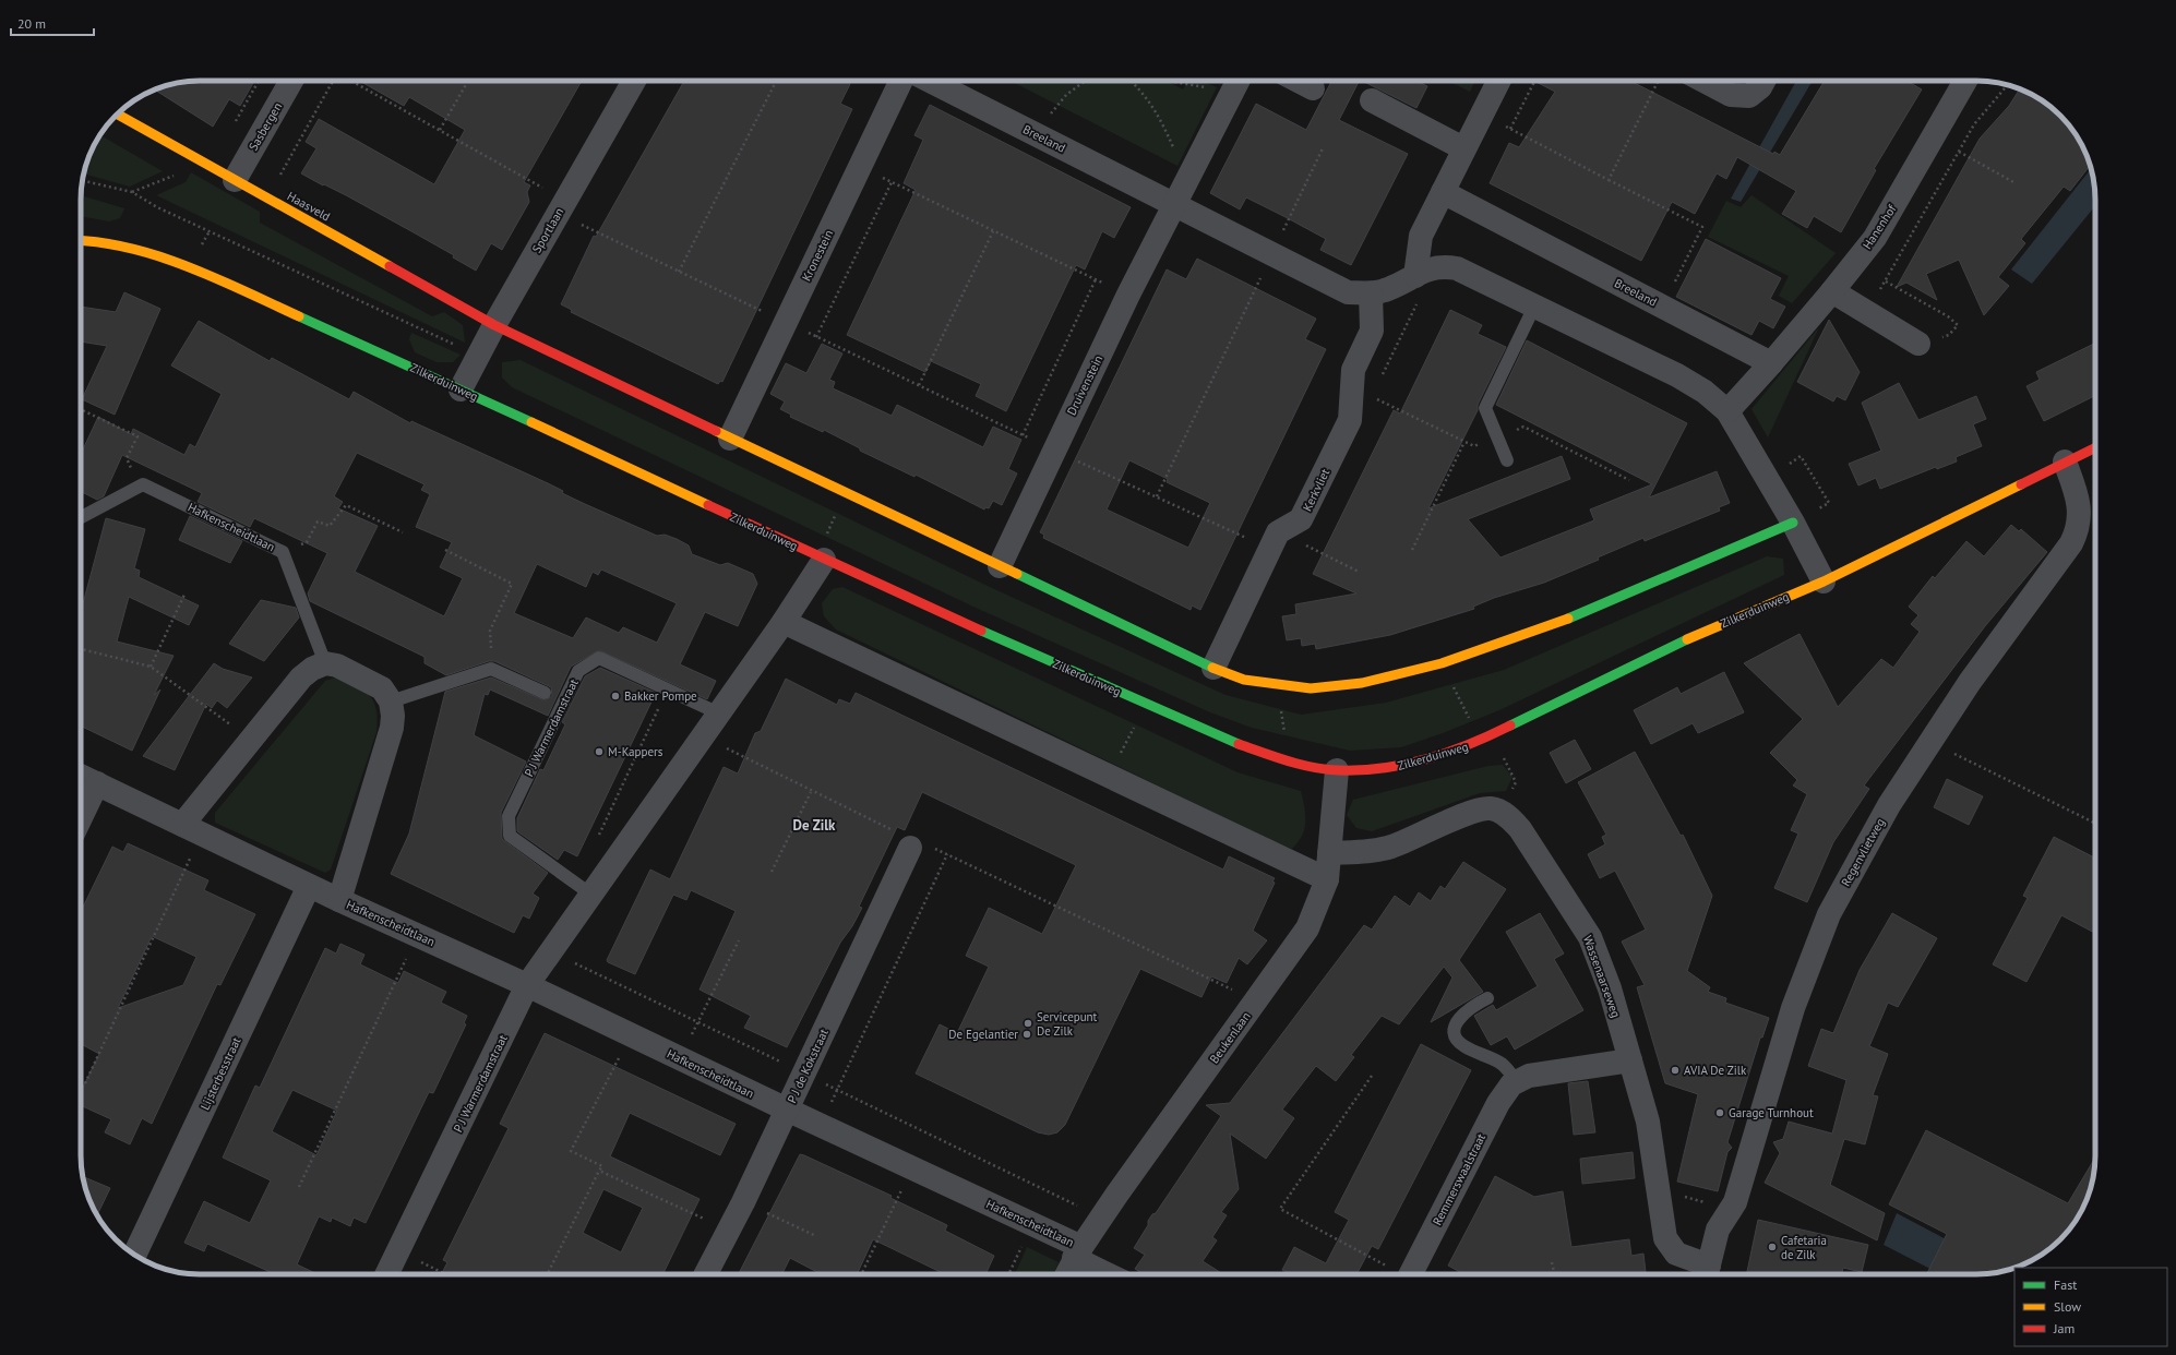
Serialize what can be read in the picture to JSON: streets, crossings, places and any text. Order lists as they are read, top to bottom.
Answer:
{
  "streets": {
    "street": [
      "Sasbergen",
      "Breeland",
      "Haasveld",
      "Hanenhof",
      "Sportlaan",
      "Kronestein",
      "Zilkerduinweg",
      "Druivenstein",
      "Kerkvliet",
      "Hafkenscheidtlaan",
      "P J Warmerdamstraat",
      "Regenvlietweg",
      "Wassenaarseweg",
      "Beukenlaan",
      "P J de Kokstraat",
      "Lijsterbesstraat",
      "Remmerswaalstraat"
    ]
  },
  "crossings": [
    ["Sasbergen", "Haasveld"],
    ["Breeland", "Hanenhof"],
    ["Breeland", "Zilkerduinweg"],
    ["Breeland", "Druivenstein"],
    ["Breeland", "Kerkvliet"],
    ["Haasveld", "Sportlaan"],
    ["Sportlaan", "Zilkerduinweg"],
    ["Zilkerduinweg", "P J Warmerdamstraat"],
    ["Zilkerduinweg", "Regenvlietweg"],
    ["Zilkerduinweg", "Beukenlaan"],
    ["Hafkenscheidtlaan", "P J Warmerdamstraat"],
    ["Hafkenscheidtlaan", "Beukenlaan"],
    ["Hafkenscheidtlaan", "P J de Kokstraat"],
    ["Hafkenscheidtlaan", "Lijsterbesstraat"],
    ["Regenvlietweg", "Wassenaarseweg"],
    ["Wassenaarseweg", "Beukenlaan"],
    ["Wassenaarseweg", "Remmerswaalstraat"]
  ],
  "districts": ["De Zilk"],
  "places": [
    "Bakker Pompe",
    "M-Kappers",
    "Servicepunt De Zilk",
    "De Egelantier",
    "AVIA De Zilk",
    "Garage Turnhout",
    "Cafetaria de Zilk"
  ],
  "legend": ["Fast", "Slow", "Jam"],
  "scale_bar": "20 m"
}
